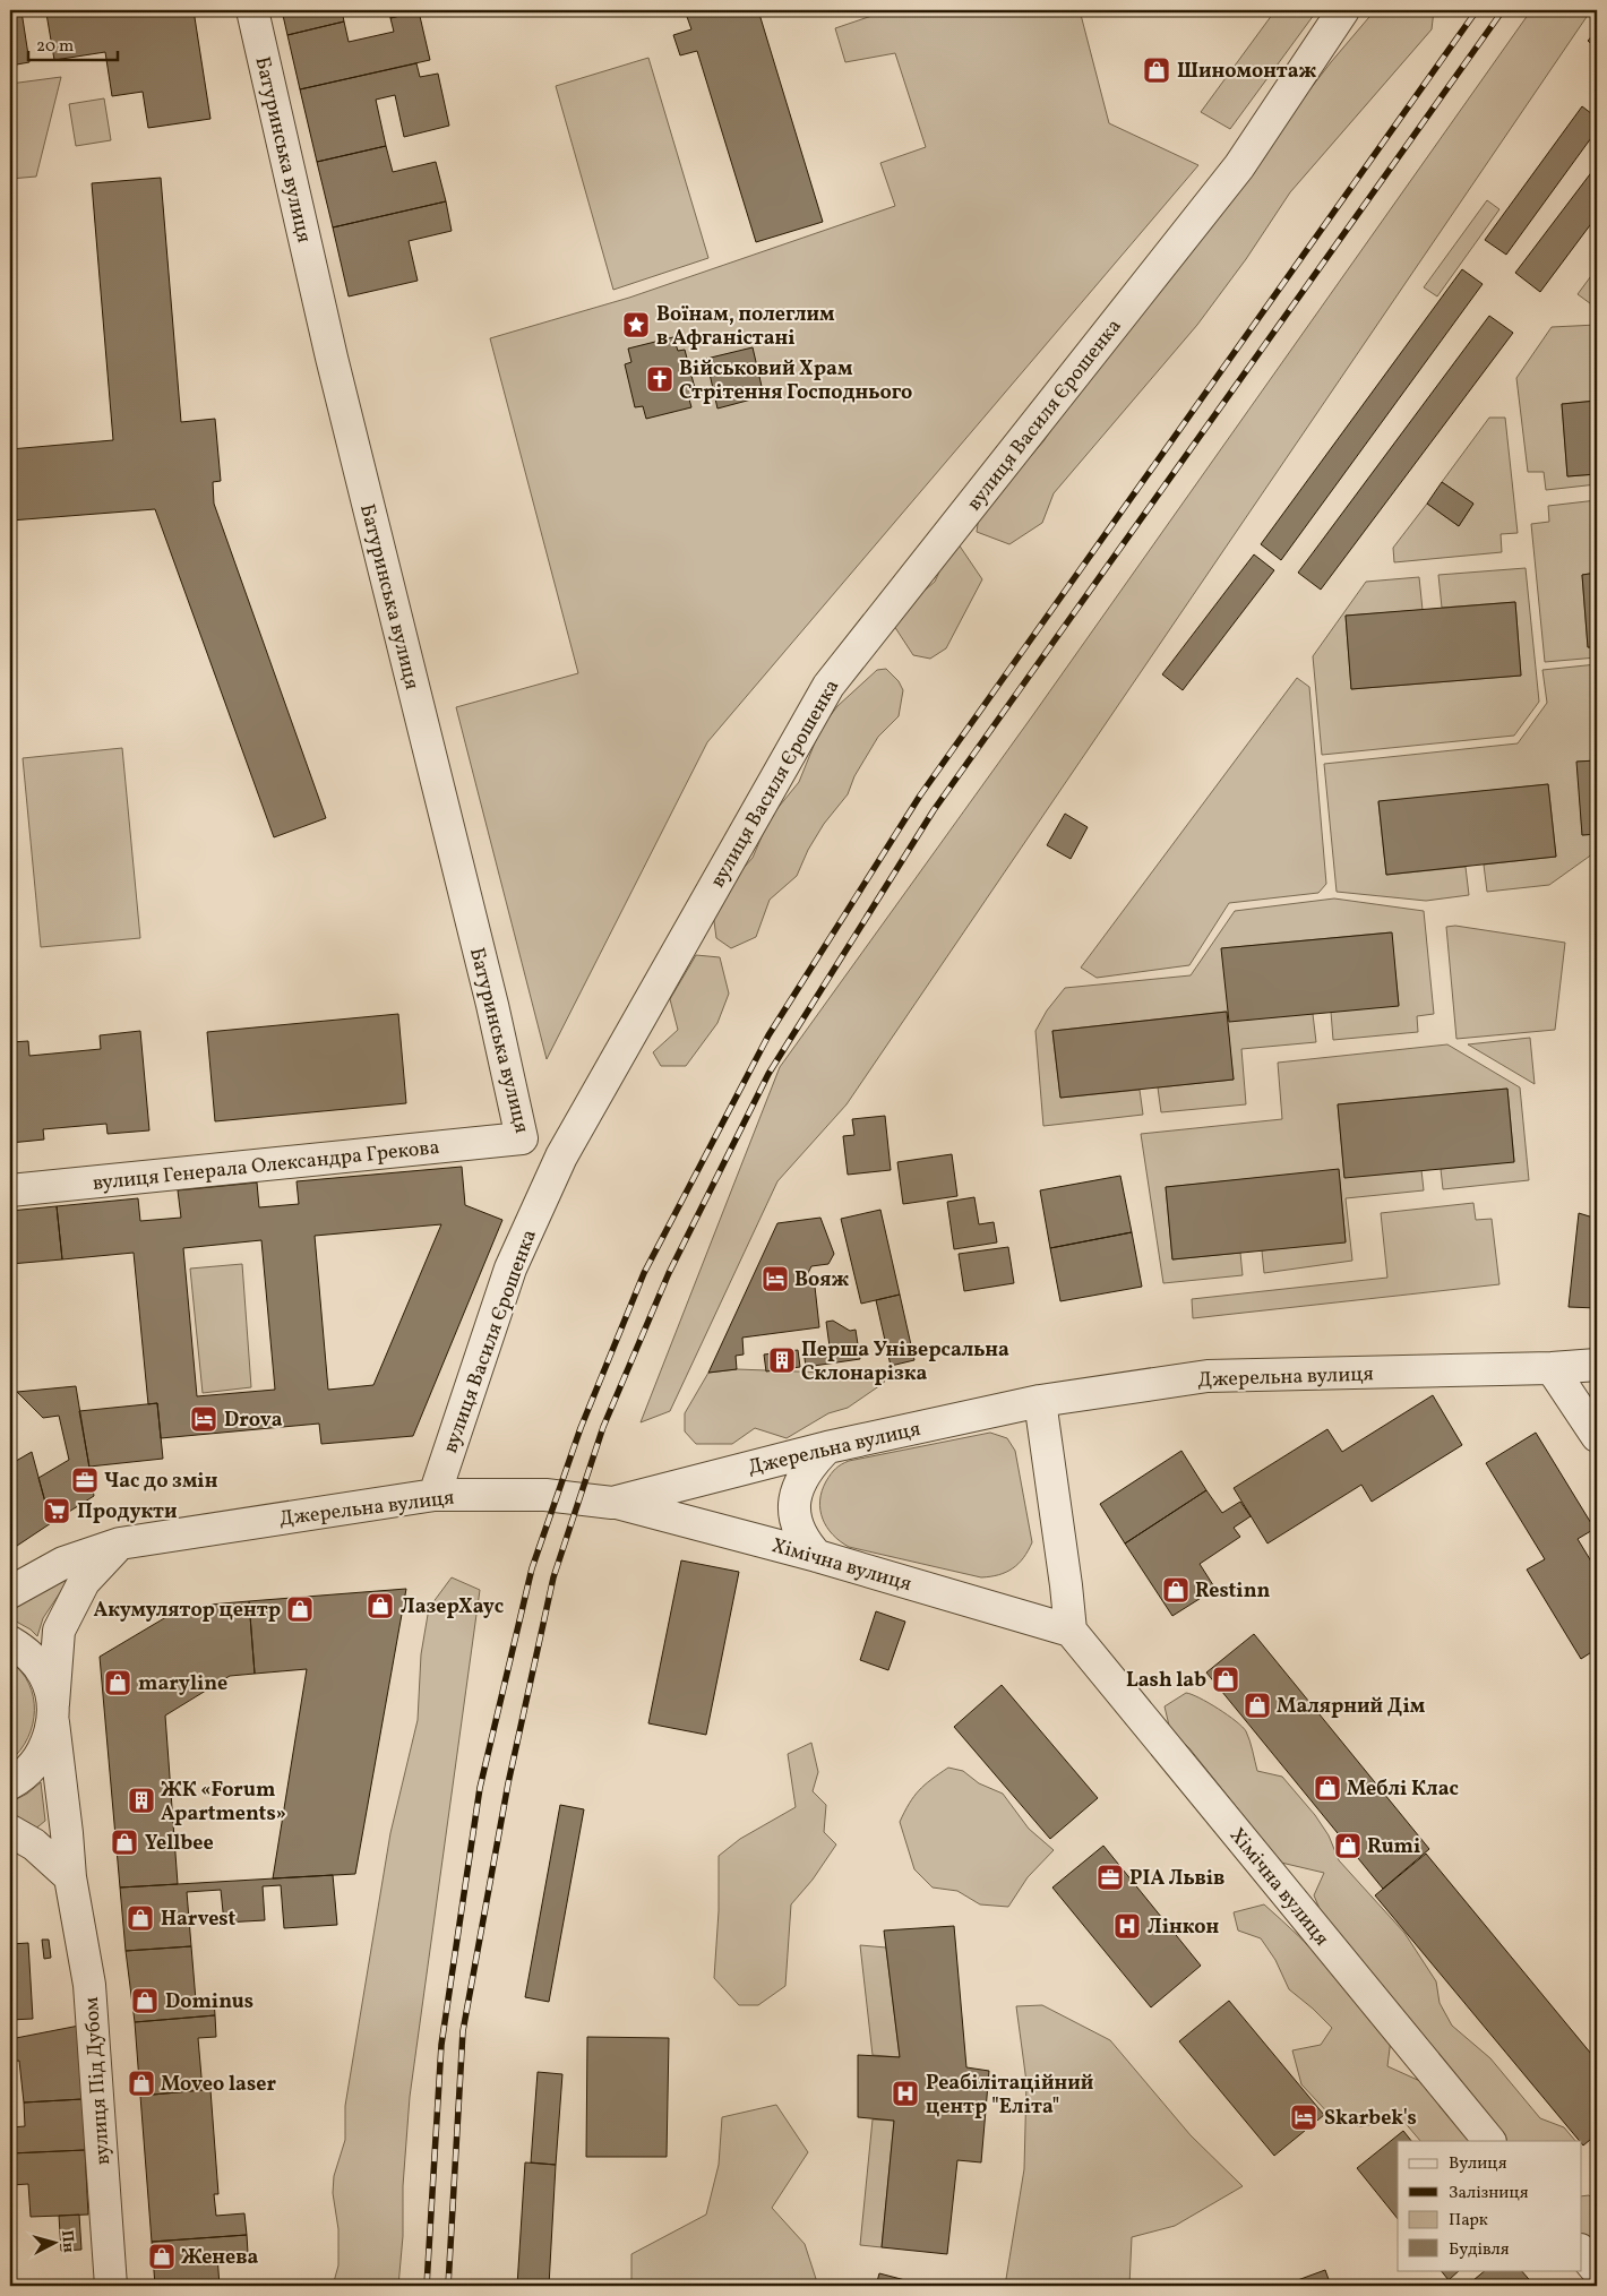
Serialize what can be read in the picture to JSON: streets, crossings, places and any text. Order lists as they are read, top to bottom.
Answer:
{
  "streets": {
    "street": [
      "Батуринська вулиця",
      "вулиця Василя Єрошенка",
      "вулиця Генерала Олександра Грекова",
      "Джерельна вулиця",
      "Хімічна вулиця",
      "вулиця Під Дубом"
    ]
  },
  "crossings": [
    ["Батуринська вулиця", "вулиця Василя Єрошенка"],
    ["Батуринська вулиця", "вулиця Генерала Олександра Грекова"],
    ["вулиця Василя Єрошенка", "Джерельна вулиця"],
    ["Джерельна вулиця", "Хімічна вулиця"]
  ],
  "places": {
    "shop": [
      "Шиномонтаж",
      "Restinn",
      "ЛазерХаус",
      "Акумулятор центр",
      "Lash lab",
      "maryline",
      "Малярний Дім",
      "Меблі Клас",
      "Yellbee",
      "Rumi",
      "Harvest",
      "Dominus",
      "Moveo laser",
      "Женева"
    ],
    "place": ["Воїнам, полеглим в Афганістані"],
    "church": ["Військовий Храм Стрітення Господнього"],
    "hotel": ["Вояж", "Drova", "Skarbek's"],
    "building": ["Перша Універсальна Склонарізка", "ЖК «Forum Apartments»"],
    "office": ["Час до змін", "РІА Львів"],
    "supermarket": ["Продукти"],
    "hospital": ["Лінкон", "Реабілітаційний центр \"Еліта\""]
  },
  "legend": [
    "Вулиця",
    "Залізниця",
    "Парк",
    "Будівля"
  ],
  "scale_bar": "20 m",
  "north": "right"
}
